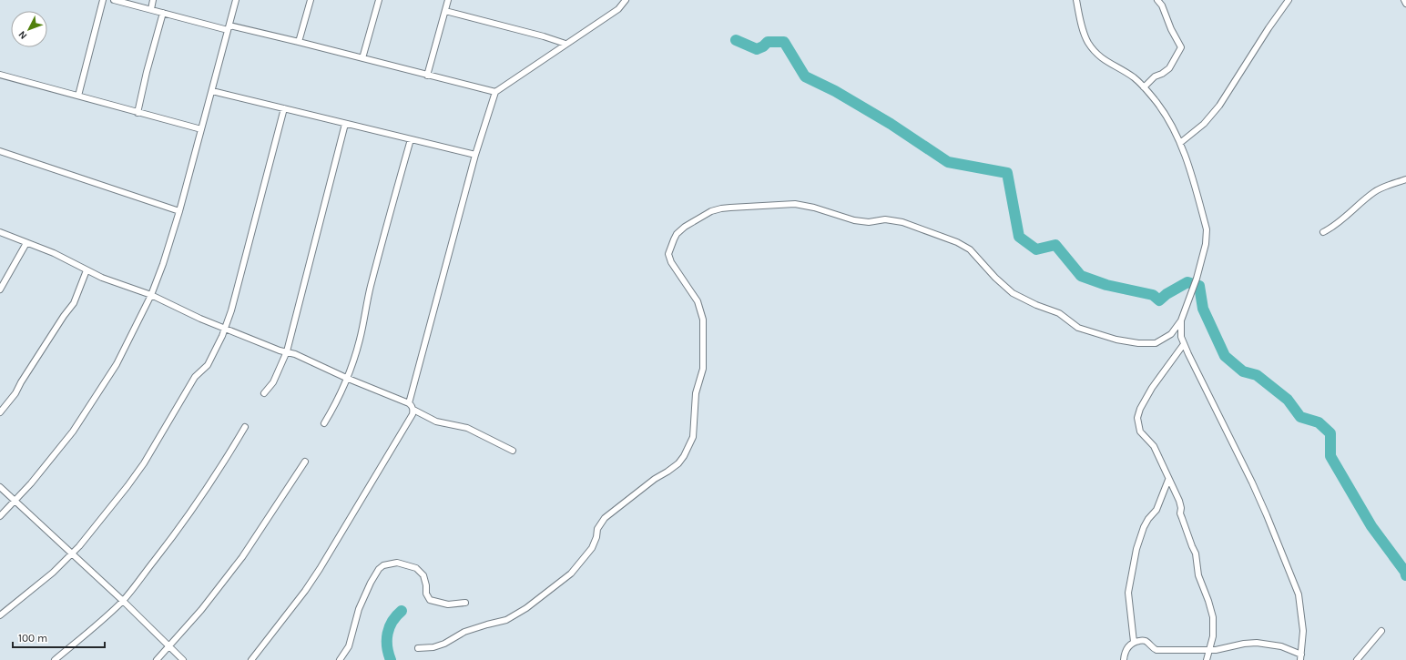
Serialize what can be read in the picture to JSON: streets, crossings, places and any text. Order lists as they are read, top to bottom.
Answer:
{
  "scale_bar": "100 m",
  "north": "bottom left"
}
